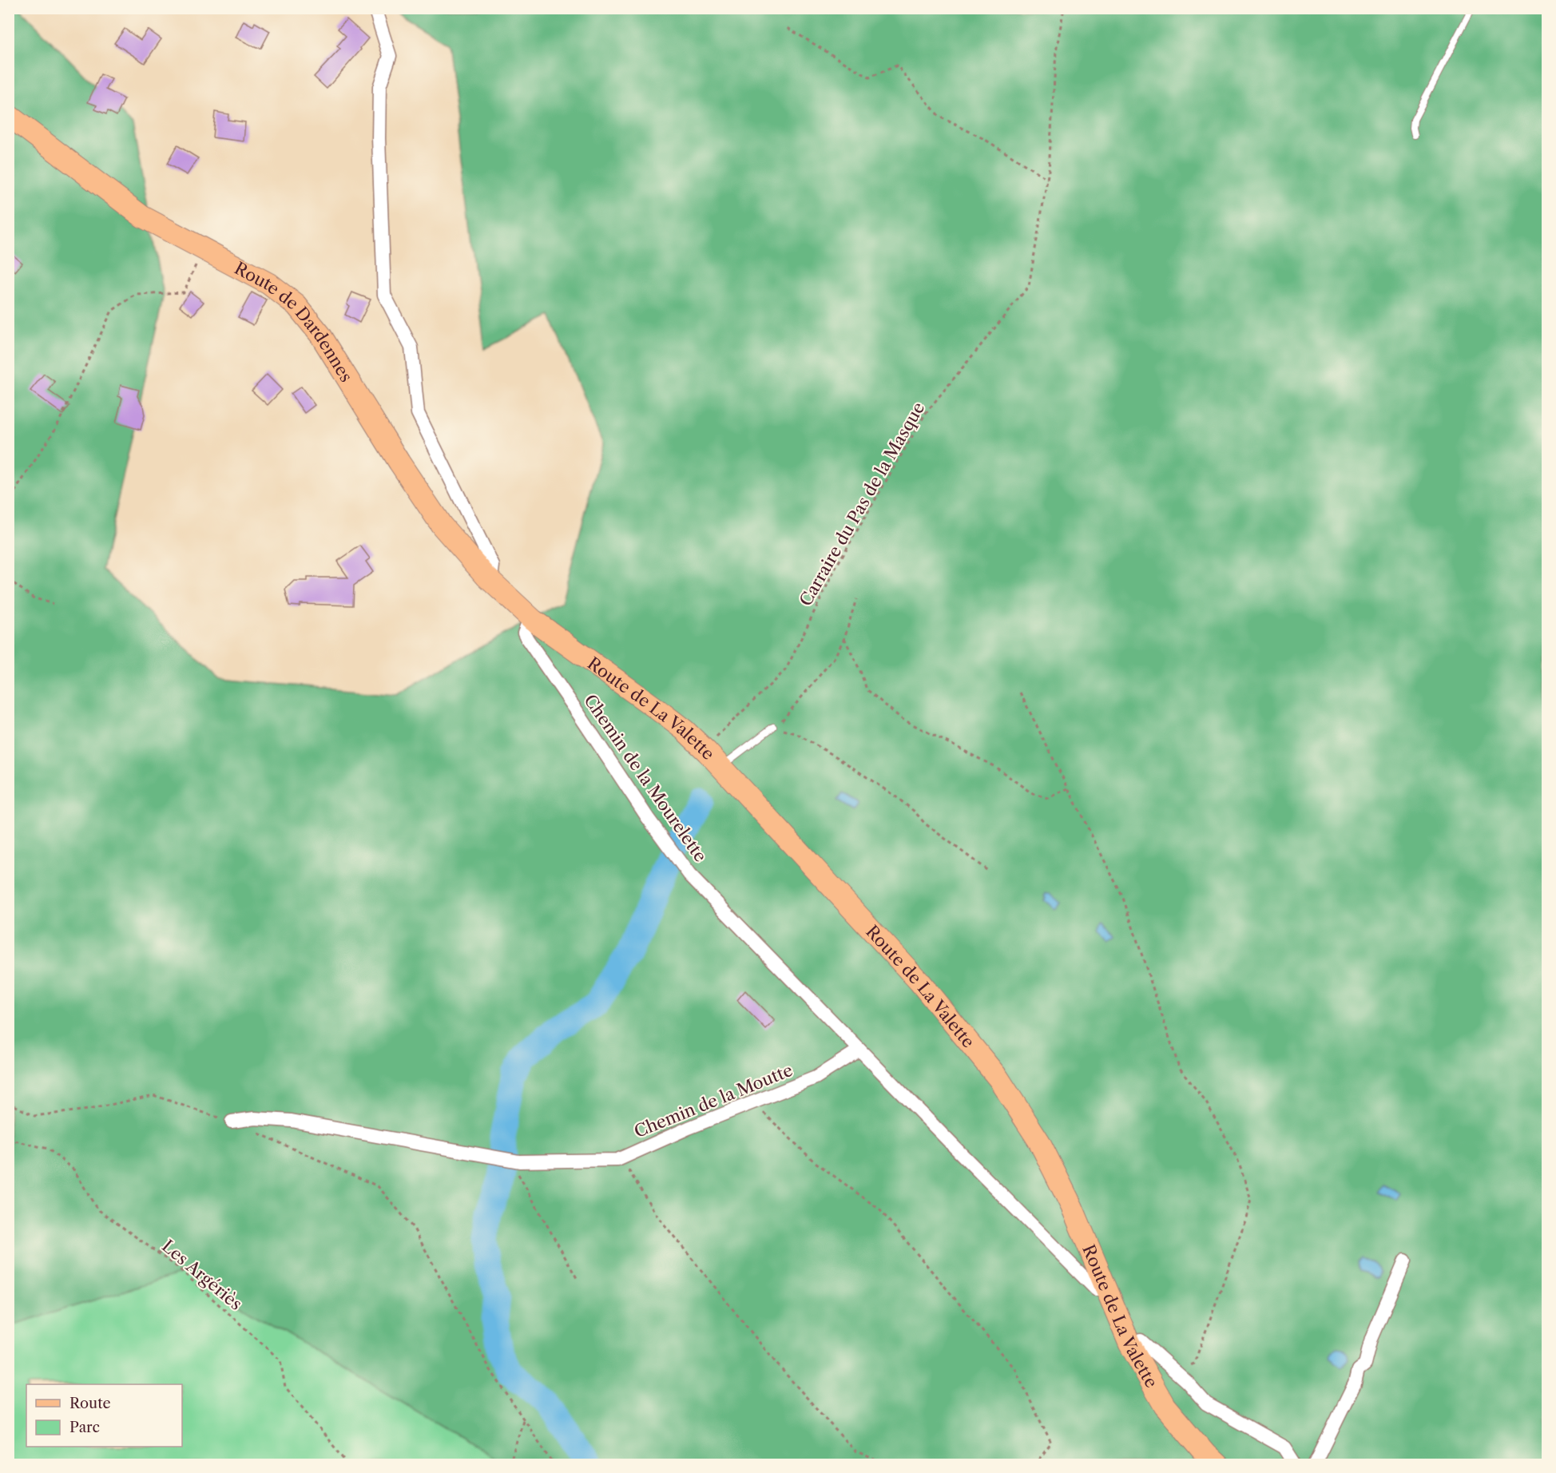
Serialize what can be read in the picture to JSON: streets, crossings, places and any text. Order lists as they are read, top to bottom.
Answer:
{
  "streets": {
    "main road": ["Route de Dardennes", "Route de La Valette"],
    "street": ["Chemin de la Mourelette", "Chemin de la Moutte"],
    "path": ["Carraire du Pas de la Masque", "Les Argériès"]
  },
  "crossings": [
    ["Route de Dardennes", "Route de La Valette"],
    ["Carraire du Pas de la Masque", "Route de La Valette"],
    ["Route de La Valette", "Chemin de la Mourelette"],
    ["Chemin de la Mourelette", "Chemin de la Moutte"]
  ],
  "legend": ["Route", "Parc"]
}
